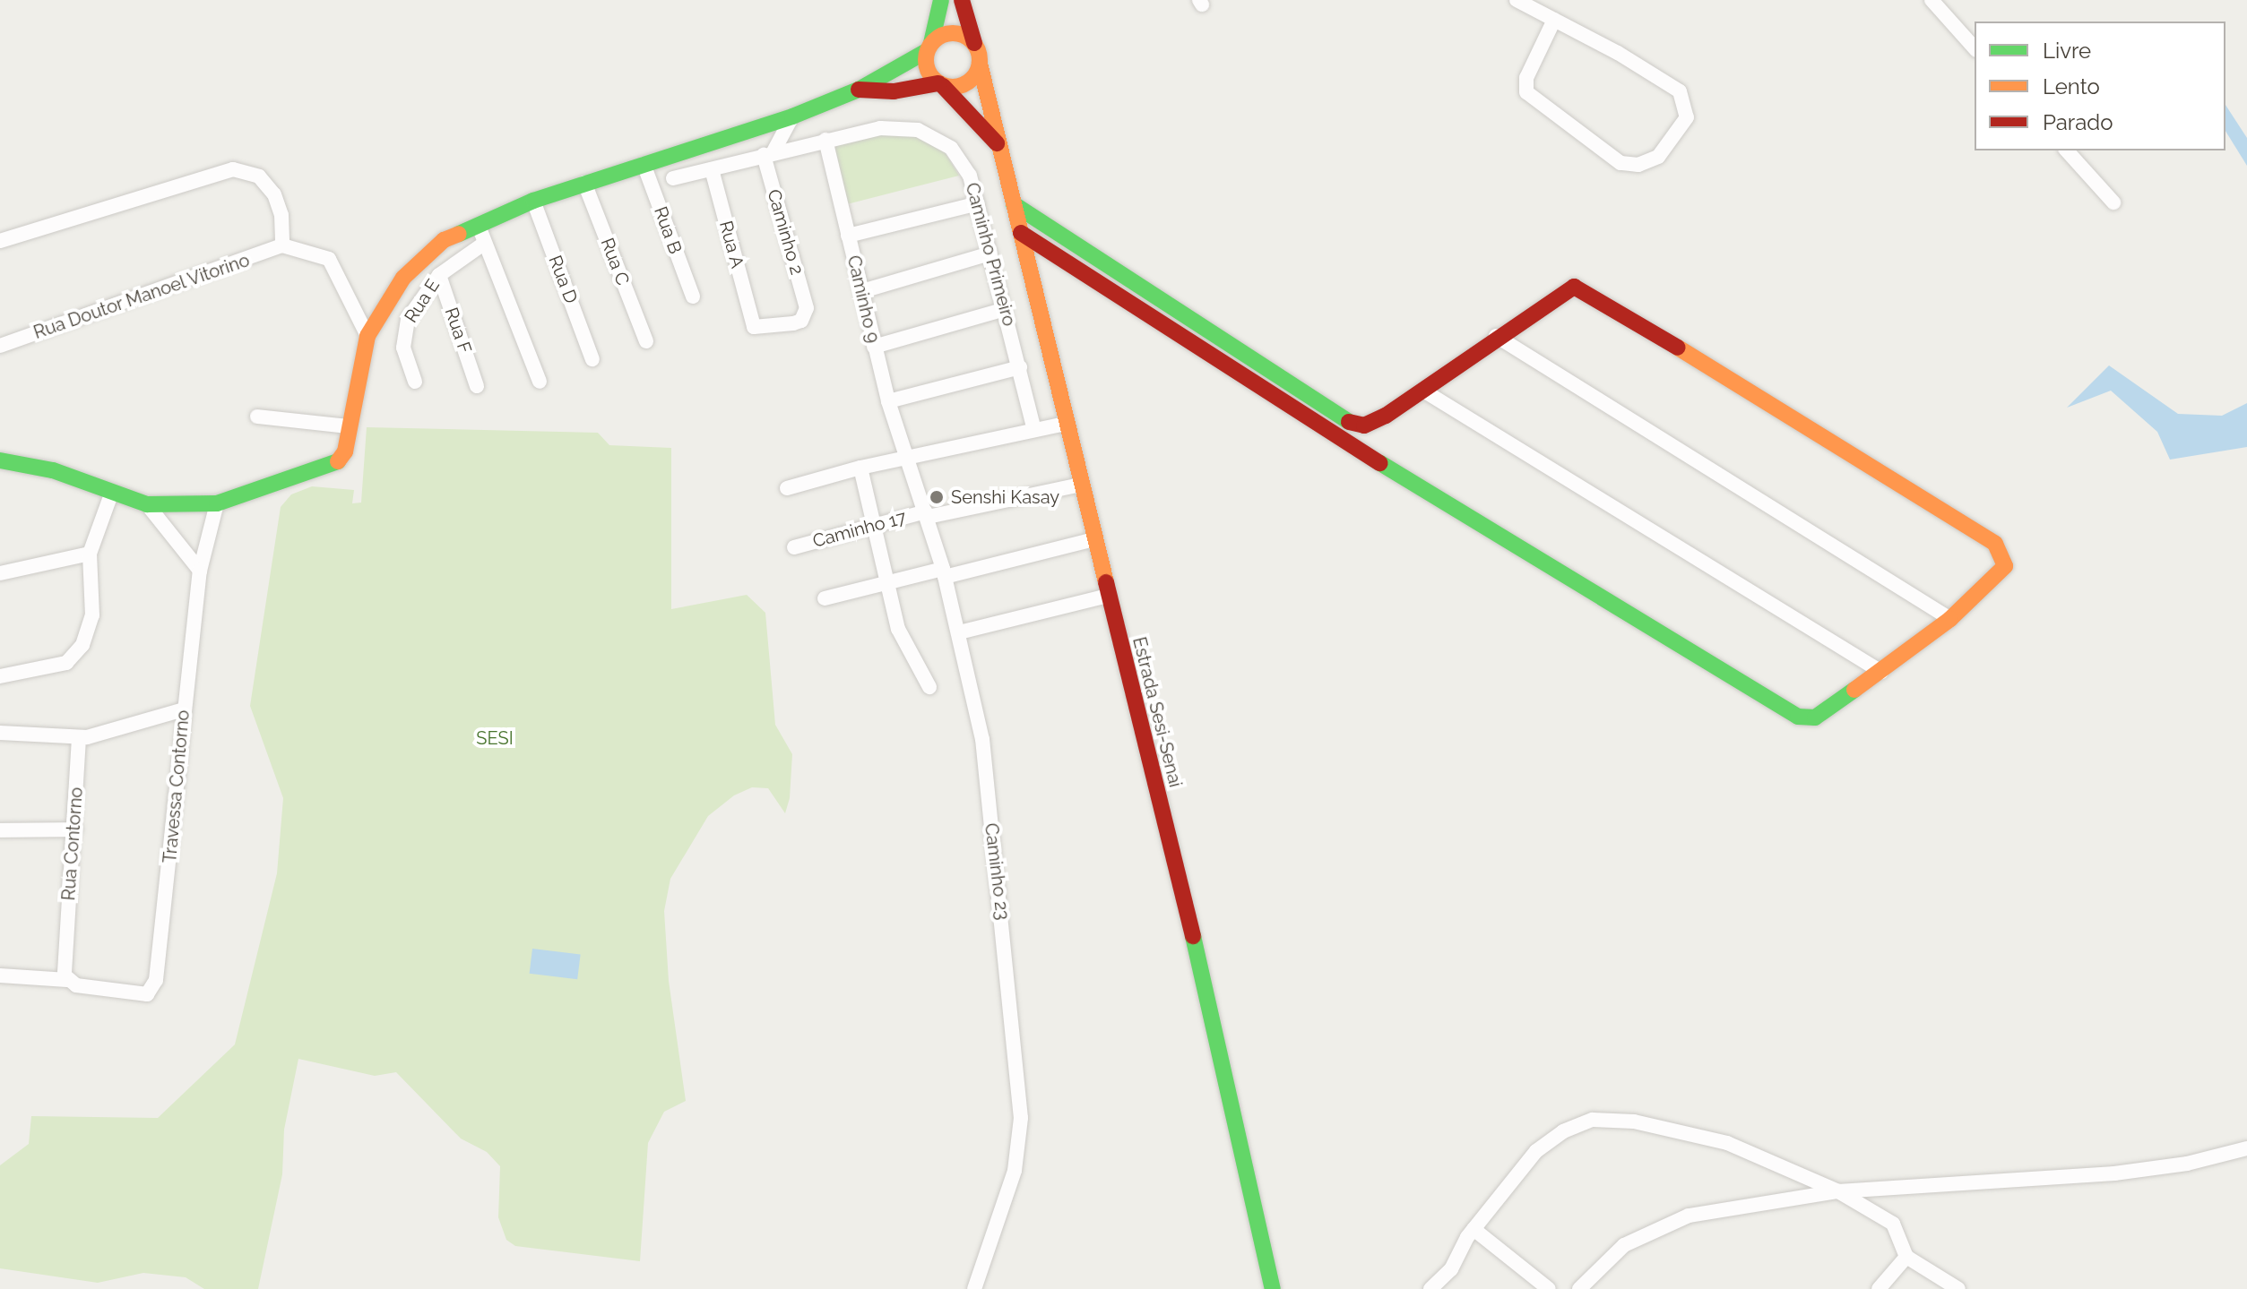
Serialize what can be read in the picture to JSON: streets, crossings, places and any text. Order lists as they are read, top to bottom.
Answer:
{
  "streets": {
    "street": [
      "Rua B",
      "Caminho 2",
      "Rua A",
      "Caminho Primeiro",
      "Rua C",
      "Rua D",
      "Rua Doutor Manoel Vitorino",
      "Caminho 9",
      "Rua E",
      "Rua F",
      "Caminho 17",
      "Estrada Sesi-Senai",
      "Travessa Contorno",
      "Rua Contorno",
      "Caminho 23"
    ]
  },
  "crossings": [
    ["Caminho 2", "Rua A"],
    ["Caminho 2", "Caminho Primeiro"],
    ["Caminho Primeiro", "Caminho 9"],
    ["Caminho 9", "Caminho 23"],
    ["Rua E", "Rua F"],
    ["Caminho 17", "Estrada Sesi-Senai"],
    ["Caminho 17", "Caminho 23"],
    ["Travessa Contorno", "Rua Contorno"]
  ],
  "parks": ["SESI"],
  "places": ["Senshi Kasay"],
  "legend": ["Livre", "Lento", "Parado"]
}
